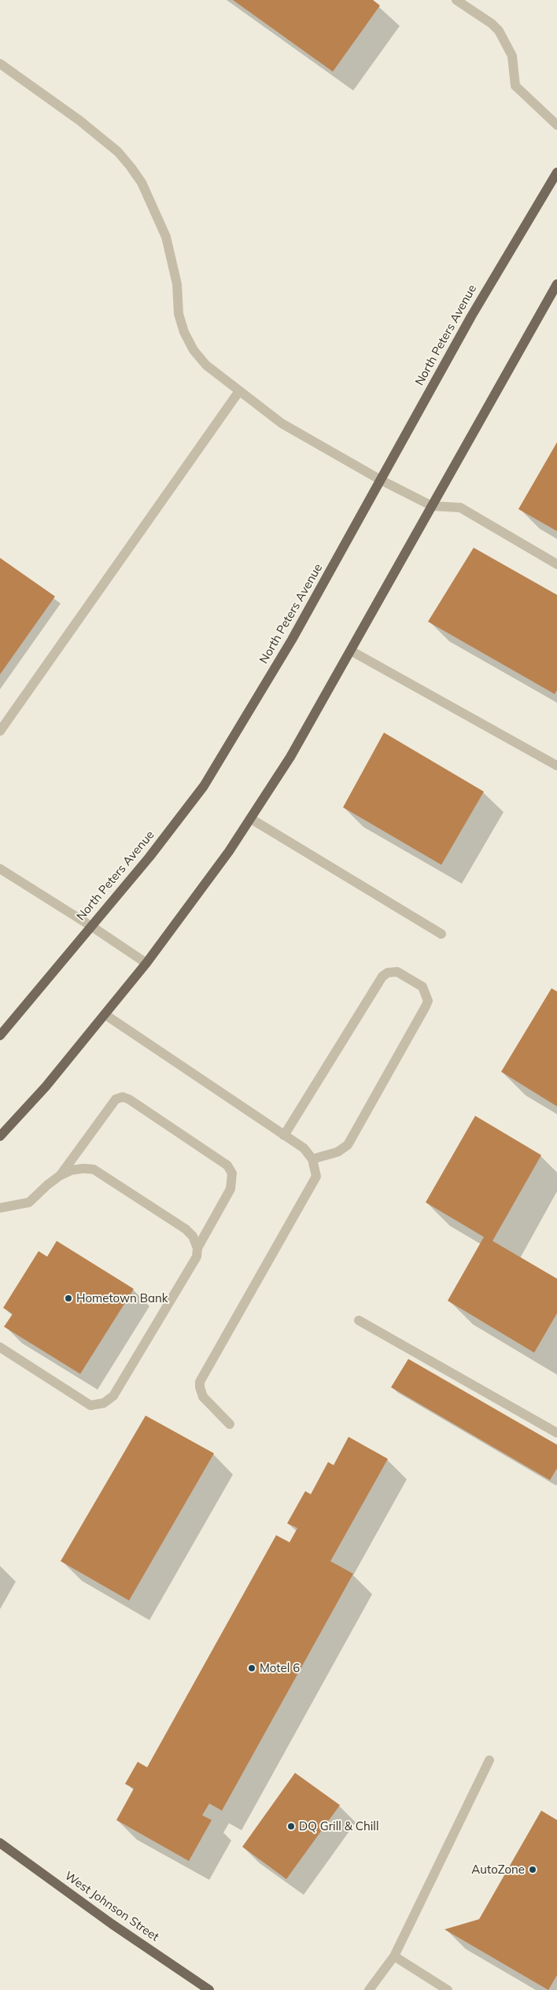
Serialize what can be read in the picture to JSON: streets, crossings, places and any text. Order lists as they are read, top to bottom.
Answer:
{
  "streets": {
    "main road": ["North Peters Avenue", "West Johnson Street"]
  },
  "places": [
    "Hometown Bank",
    "Motel 6",
    "DQ Grill & Chill",
    "AutoZone"
  ]
}
